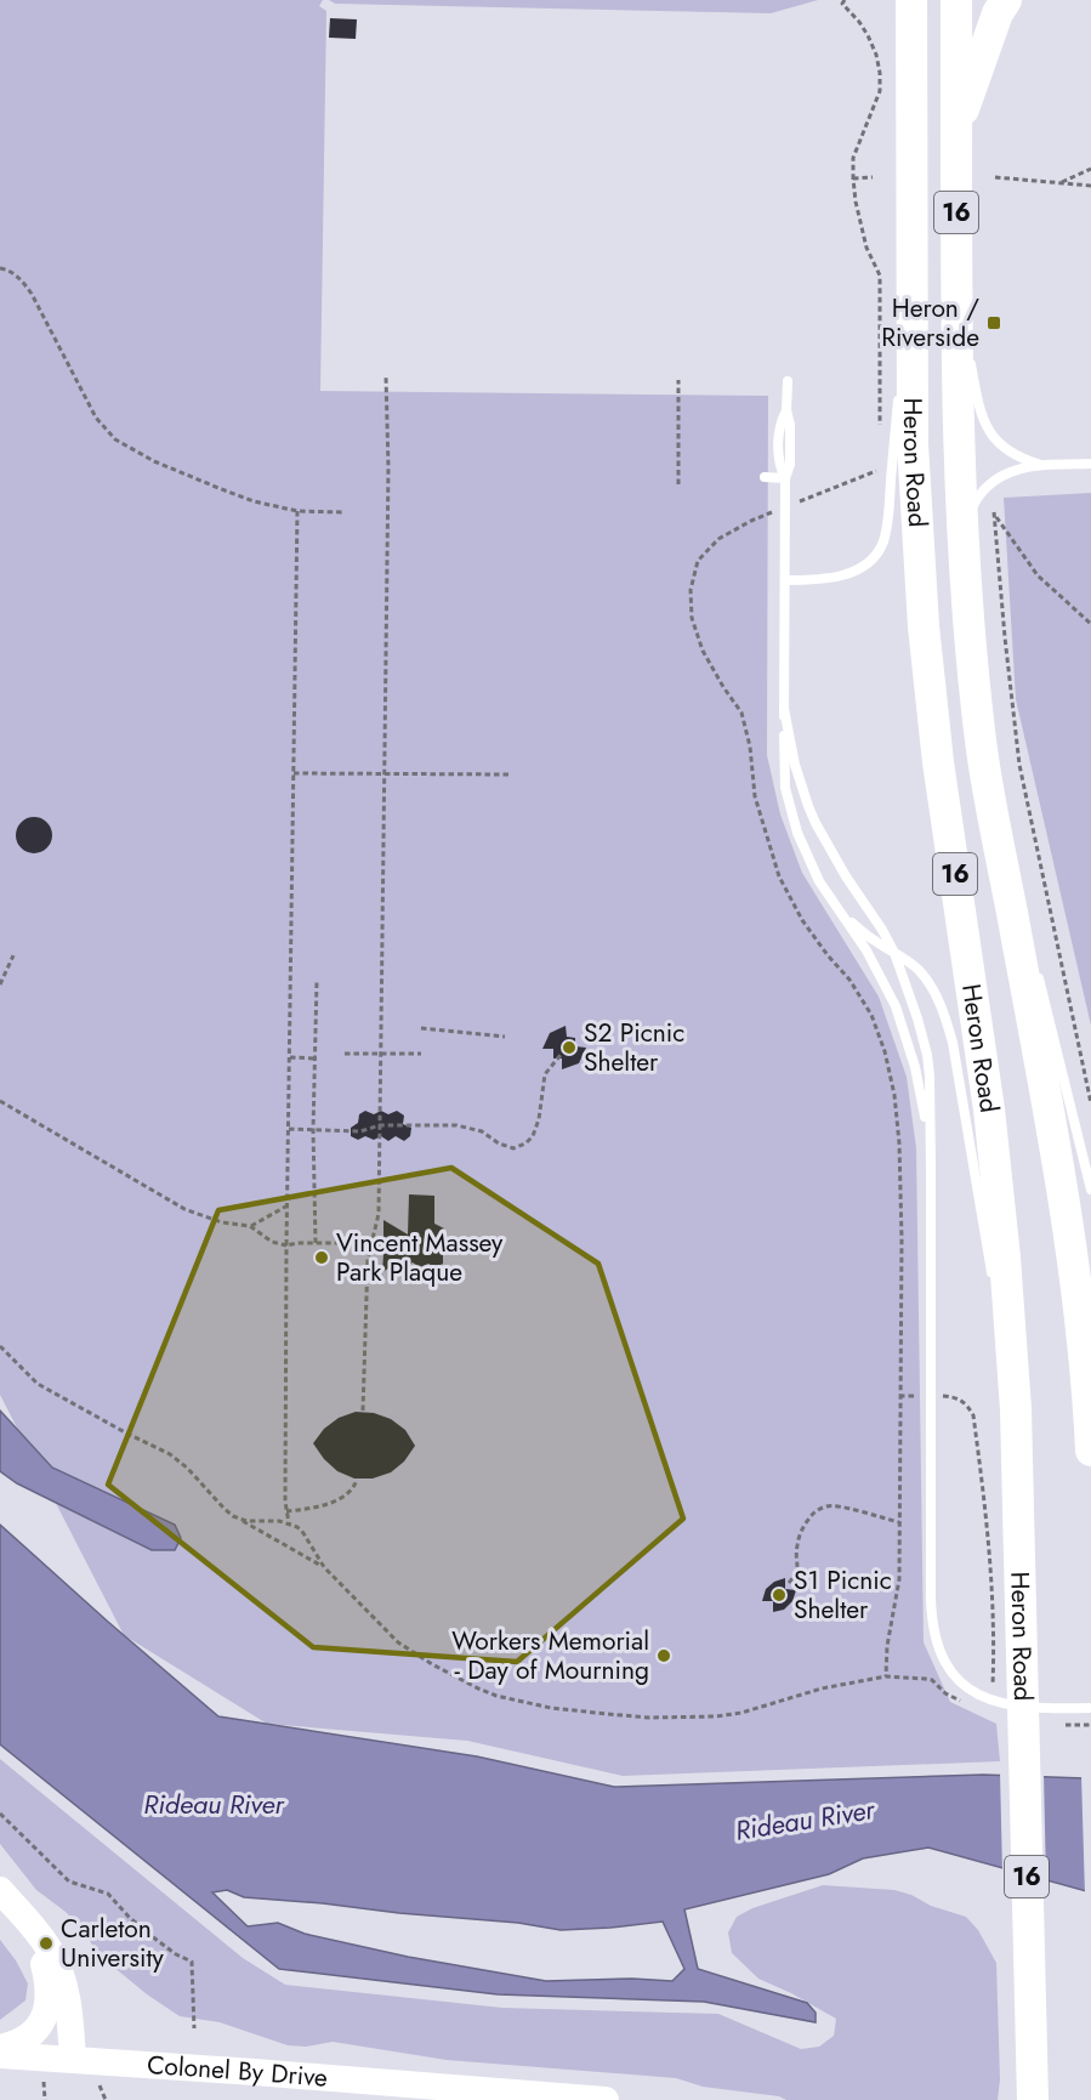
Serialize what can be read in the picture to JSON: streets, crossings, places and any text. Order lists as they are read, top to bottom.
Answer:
{
  "streets": {
    "main road": ["16", "Heron Road", "Colonel By Drive"]
  },
  "water": ["Rideau River"],
  "places": {
    "transit": ["Heron / Riverside"],
    "other": [
      "S2 Picnic Shelter",
      "Vincent Massey Park Plaque",
      "S1 Picnic Shelter",
      "Workers Memorial - Day of Mourning",
      "Carleton University"
    ]
  }
}
